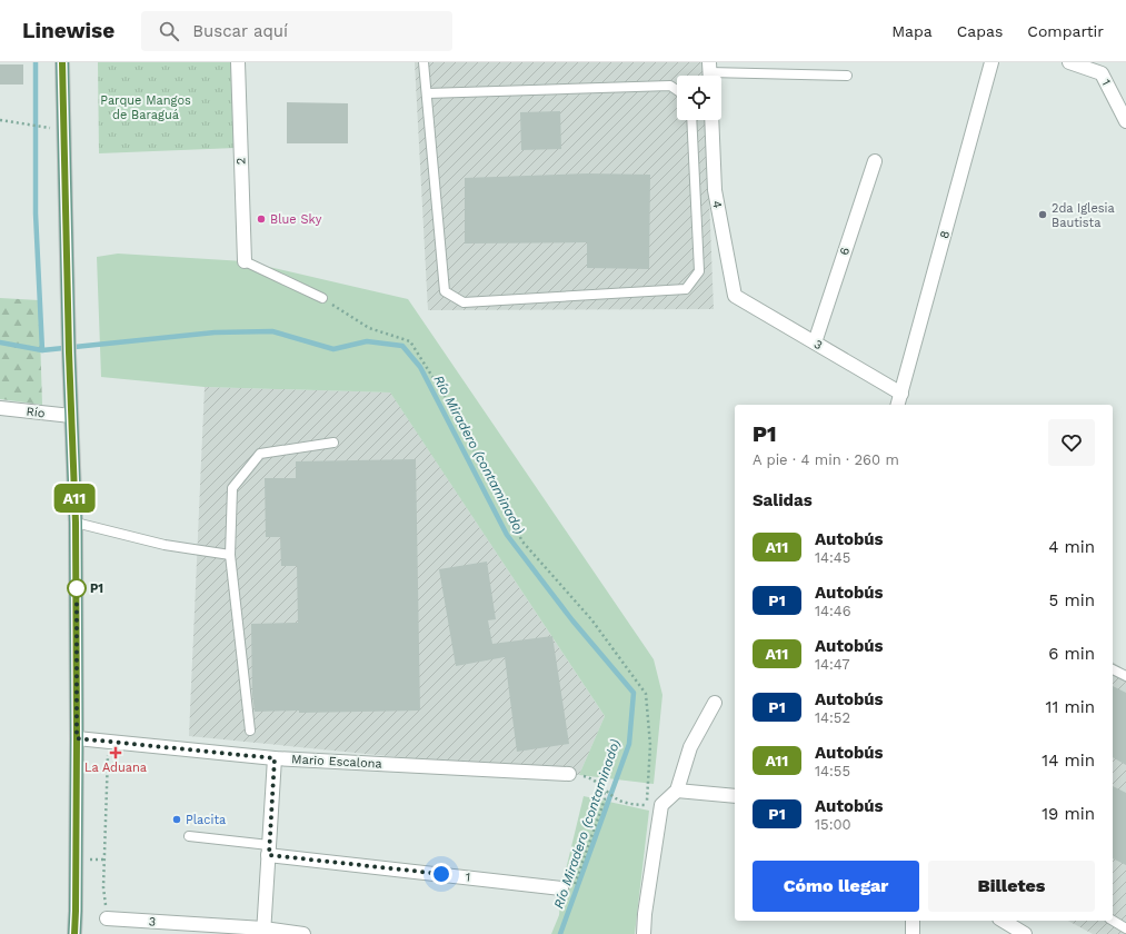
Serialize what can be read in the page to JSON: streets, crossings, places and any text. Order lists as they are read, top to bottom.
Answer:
{
  "streets": {
    "street": [
      "1",
      "2",
      "4",
      "8",
      "6",
      "3",
      "Río",
      "Mario Escalona"
    ]
  },
  "crossings": [
    ["4", "3"],
    ["8", "3"],
    ["6", "3"]
  ],
  "water": ["Río Miradero (contaminado)"],
  "parks": ["Parque Mangos de Baraguá"],
  "places": {
    "other": [
      "2da Iglesia Bautista",
      "Blue Sky",
      "P1",
      "Placita"
    ],
    "health": ["La Aduana"]
  },
  "lines": ["bus line A11"],
  "page": {
    "header": "Linewise",
    "search": "Buscar aquí",
    "nav": ["Mapa", "Capas", "Compartir"],
    "on_map": "A11",
    "heading": [
      ["P1", "A pie · 4 min · 260 m"],
      "Salidas"
    ],
    "list": [
      {
        "mark": "A11",
        "name": "Autobús",
        "note": "14:45",
        "value": "4 min"
      },
      {
        "mark": "P1",
        "name": "Autobús",
        "note": "14:46",
        "value": "5 min"
      },
      {
        "mark": "A11",
        "name": "Autobús",
        "note": "14:47",
        "value": "6 min"
      },
      {
        "mark": "P1",
        "name": "Autobús",
        "note": "14:52",
        "value": "11 min"
      },
      {
        "mark": "A11",
        "name": "Autobús",
        "note": "14:55",
        "value": "14 min"
      },
      {
        "mark": "P1",
        "name": "Autobús",
        "note": "15:00",
        "value": "19 min"
      }
    ],
    "buttons": ["Cómo llegar", "Billetes"]
  }
}
